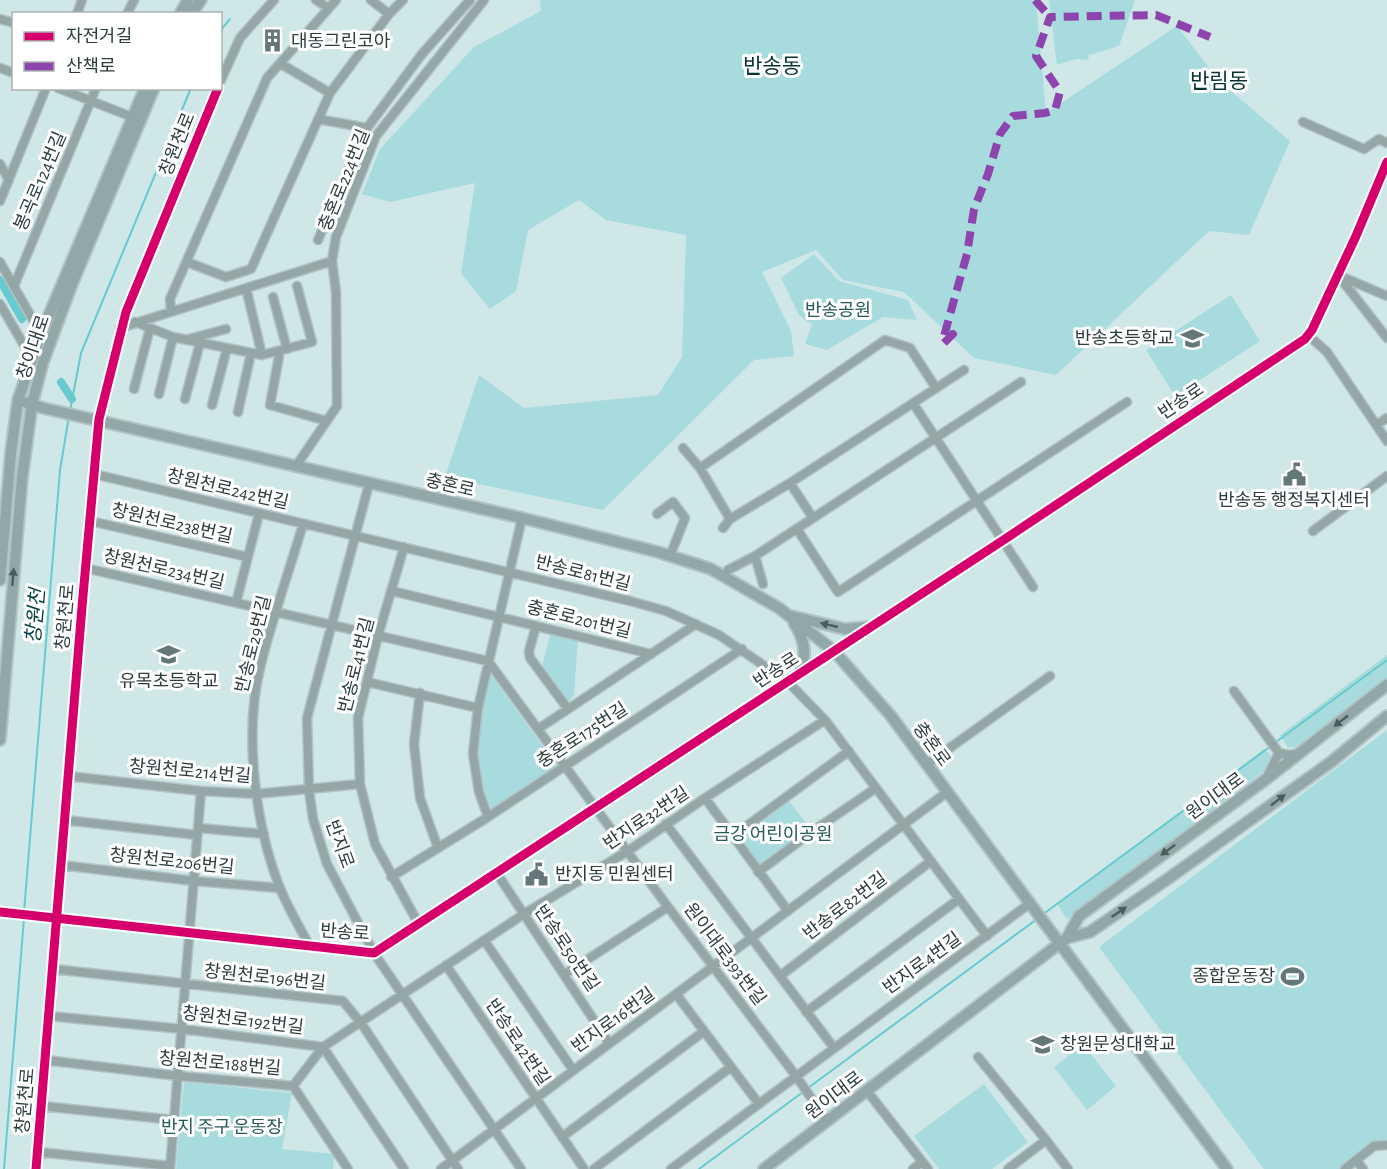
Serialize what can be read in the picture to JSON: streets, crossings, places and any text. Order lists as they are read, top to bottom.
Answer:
{
  "streets": {
    "main road": ["창이대로", "충혼로", "원이대로"],
    "street": [
      "창원천로",
      "충혼로224번길",
      "봉곡로124번길",
      "반송로",
      "창원천로242번길",
      "창원천로238번길",
      "창원천로234번길",
      "반송로81번길",
      "충혼로201번길",
      "반송로29번길",
      "반송로41번길",
      "충혼로175번길",
      "창원천로214번길",
      "반지로32번길",
      "반지로",
      "창원천로206번길",
      "반송로82번길",
      "반송로50번길",
      "원이대로393번길",
      "반지로4번길",
      "창원천로196번길",
      "창원천로192번길",
      "반지로16번길",
      "반송로42번길",
      "창원천로188번길"
    ]
  },
  "crossings": [
    ["창원천로", "반송로"],
    ["창원천로", "충혼로"],
    ["창원천로", "창원천로242번길"],
    ["창원천로", "창원천로238번길"],
    ["창원천로", "창원천로234번길"],
    ["창원천로", "창원천로214번길"],
    ["창원천로", "창원천로206번길"],
    ["창원천로", "창원천로196번길"],
    ["창원천로", "창원천로192번길"],
    ["창원천로", "창원천로188번길"],
    ["충혼로224번길", "충혼로"],
    ["창이대로", "충혼로"],
    ["반송로", "충혼로"],
    ["반송로", "반송로81번길"],
    ["반송로", "반송로29번길"],
    ["반송로", "반송로41번길"],
    ["반송로", "반지로"],
    ["반송로", "반송로50번길"],
    ["반송로", "원이대로393번길"],
    ["충혼로", "충혼로201번길"],
    ["충혼로", "원이대로"],
    ["충혼로", "반지로"],
    ["충혼로", "반지로4번길"],
    ["충혼로", "반지로16번길"],
    ["창원천로242번길", "창원천로234번길"],
    ["창원천로242번길", "반송로81번길"],
    ["창원천로242번길", "반송로29번길"],
    ["창원천로242번길", "반지로"],
    ["창원천로238번길", "창원천로234번길"],
    ["창원천로234번길", "충혼로201번길"],
    ["창원천로234번길", "반송로29번길"],
    ["창원천로234번길", "반송로41번길"],
    ["창원천로234번길", "반지로"],
    ["창원천로234번길", "원이대로393번길"],
    ["반송로81번길", "충혼로201번길"],
    ["반송로81번길", "반송로41번길"],
    ["반송로81번길", "충혼로175번길"],
    ["반송로81번길", "반지로"],
    ["충혼로201번길", "반송로41번길"],
    ["충혼로201번길", "충혼로175번길"],
    ["충혼로201번길", "원이대로393번길"],
    ["반송로29번길", "창원천로214번길"],
    ["반송로29번길", "창원천로206번길"],
    ["반송로41번길", "충혼로175번길"],
    ["반송로41번길", "창원천로214번길"],
    ["충혼로175번길", "원이대로393번길"],
    ["창원천로214번길", "반지로"],
    ["원이대로", "원이대로393번길"],
    ["반지로32번길", "반지로"],
    ["반지로32번길", "반송로50번길"],
    ["반지로32번길", "원이대로393번길"],
    ["반지로32번길", "창원천로196번길"],
    ["반지로32번길", "창원천로192번길"],
    ["반지로32번길", "반송로42번길"],
    ["반지로", "반지로16번길"],
    ["반송로50번길", "반지로16번길"],
    ["원이대로393번길", "반지로4번길"],
    ["원이대로393번길", "반지로16번길"],
    ["창원천로196번길", "반지로16번길"],
    ["반지로16번길", "반송로42번길"]
  ],
  "districts": ["반송동", "반림동"],
  "water": ["창원천"],
  "parks": ["반송공원", "금강 어린이공원", "반지 주구 운동장"],
  "places": {
    "building": ["대동그린코아"],
    "school or university": ["반송초등학교", "유목초등학교", "창원문성대학교"],
    "public building": ["반송동 행정복지센터", "반지동 민원센터"],
    "sports": ["종합운동장"]
  },
  "legend": ["자전거길", "산책로"]
}
